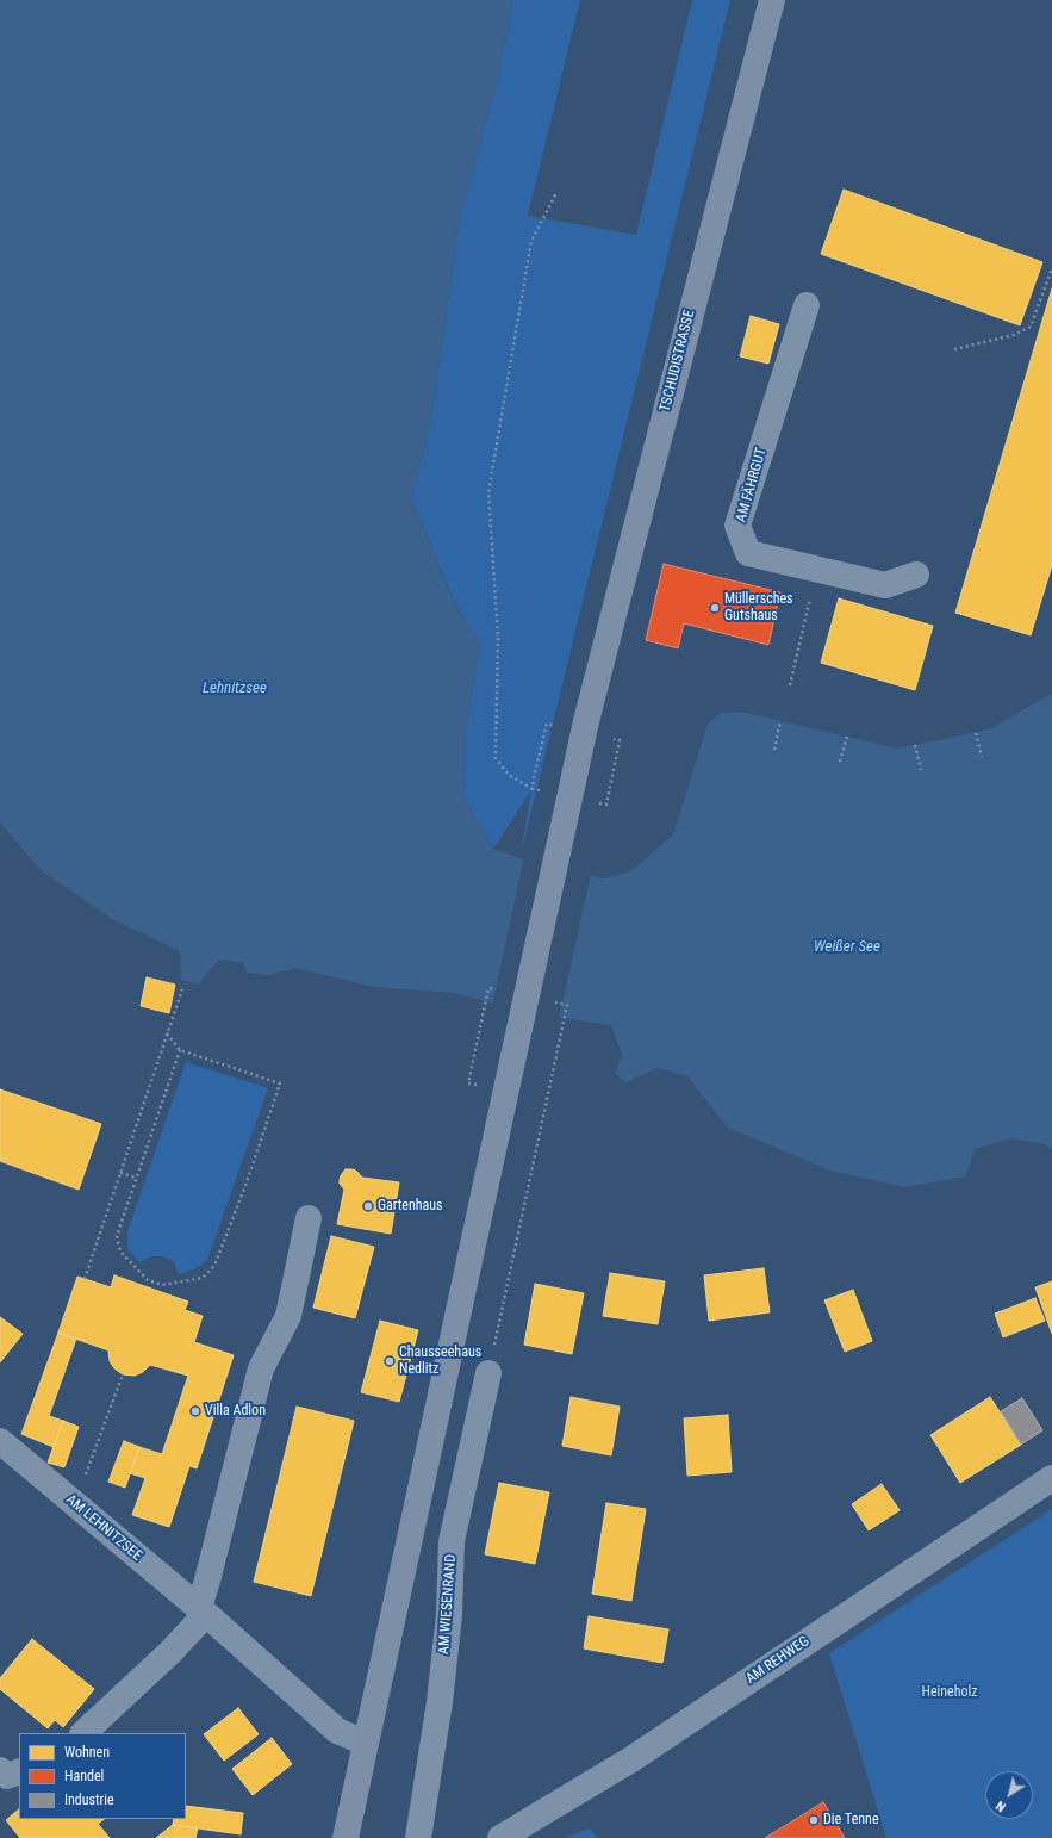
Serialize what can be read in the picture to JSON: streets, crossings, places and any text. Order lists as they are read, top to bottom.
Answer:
{
  "streets": {
    "main road": ["TSCHUDISTRASSE"],
    "street": [
      "AM FÄHRGUT",
      "AM LEHNITZSEE",
      "AM WIESENRAND",
      "AM REHWEG"
    ]
  },
  "crossings": [
    ["TSCHUDISTRASSE", "AM LEHNITZSEE"]
  ],
  "water": ["Lehnitzsee", "Weißer See"],
  "parks": ["Heineholz"],
  "places": [
    "Müllersches Gutshaus",
    "Gartenhaus",
    "Chausseehaus Nedlitz",
    "Villa Adlon",
    "Die Tenne"
  ],
  "legend": ["Wohnen", "Handel", "Industrie"],
  "north": "bottom left"
}
